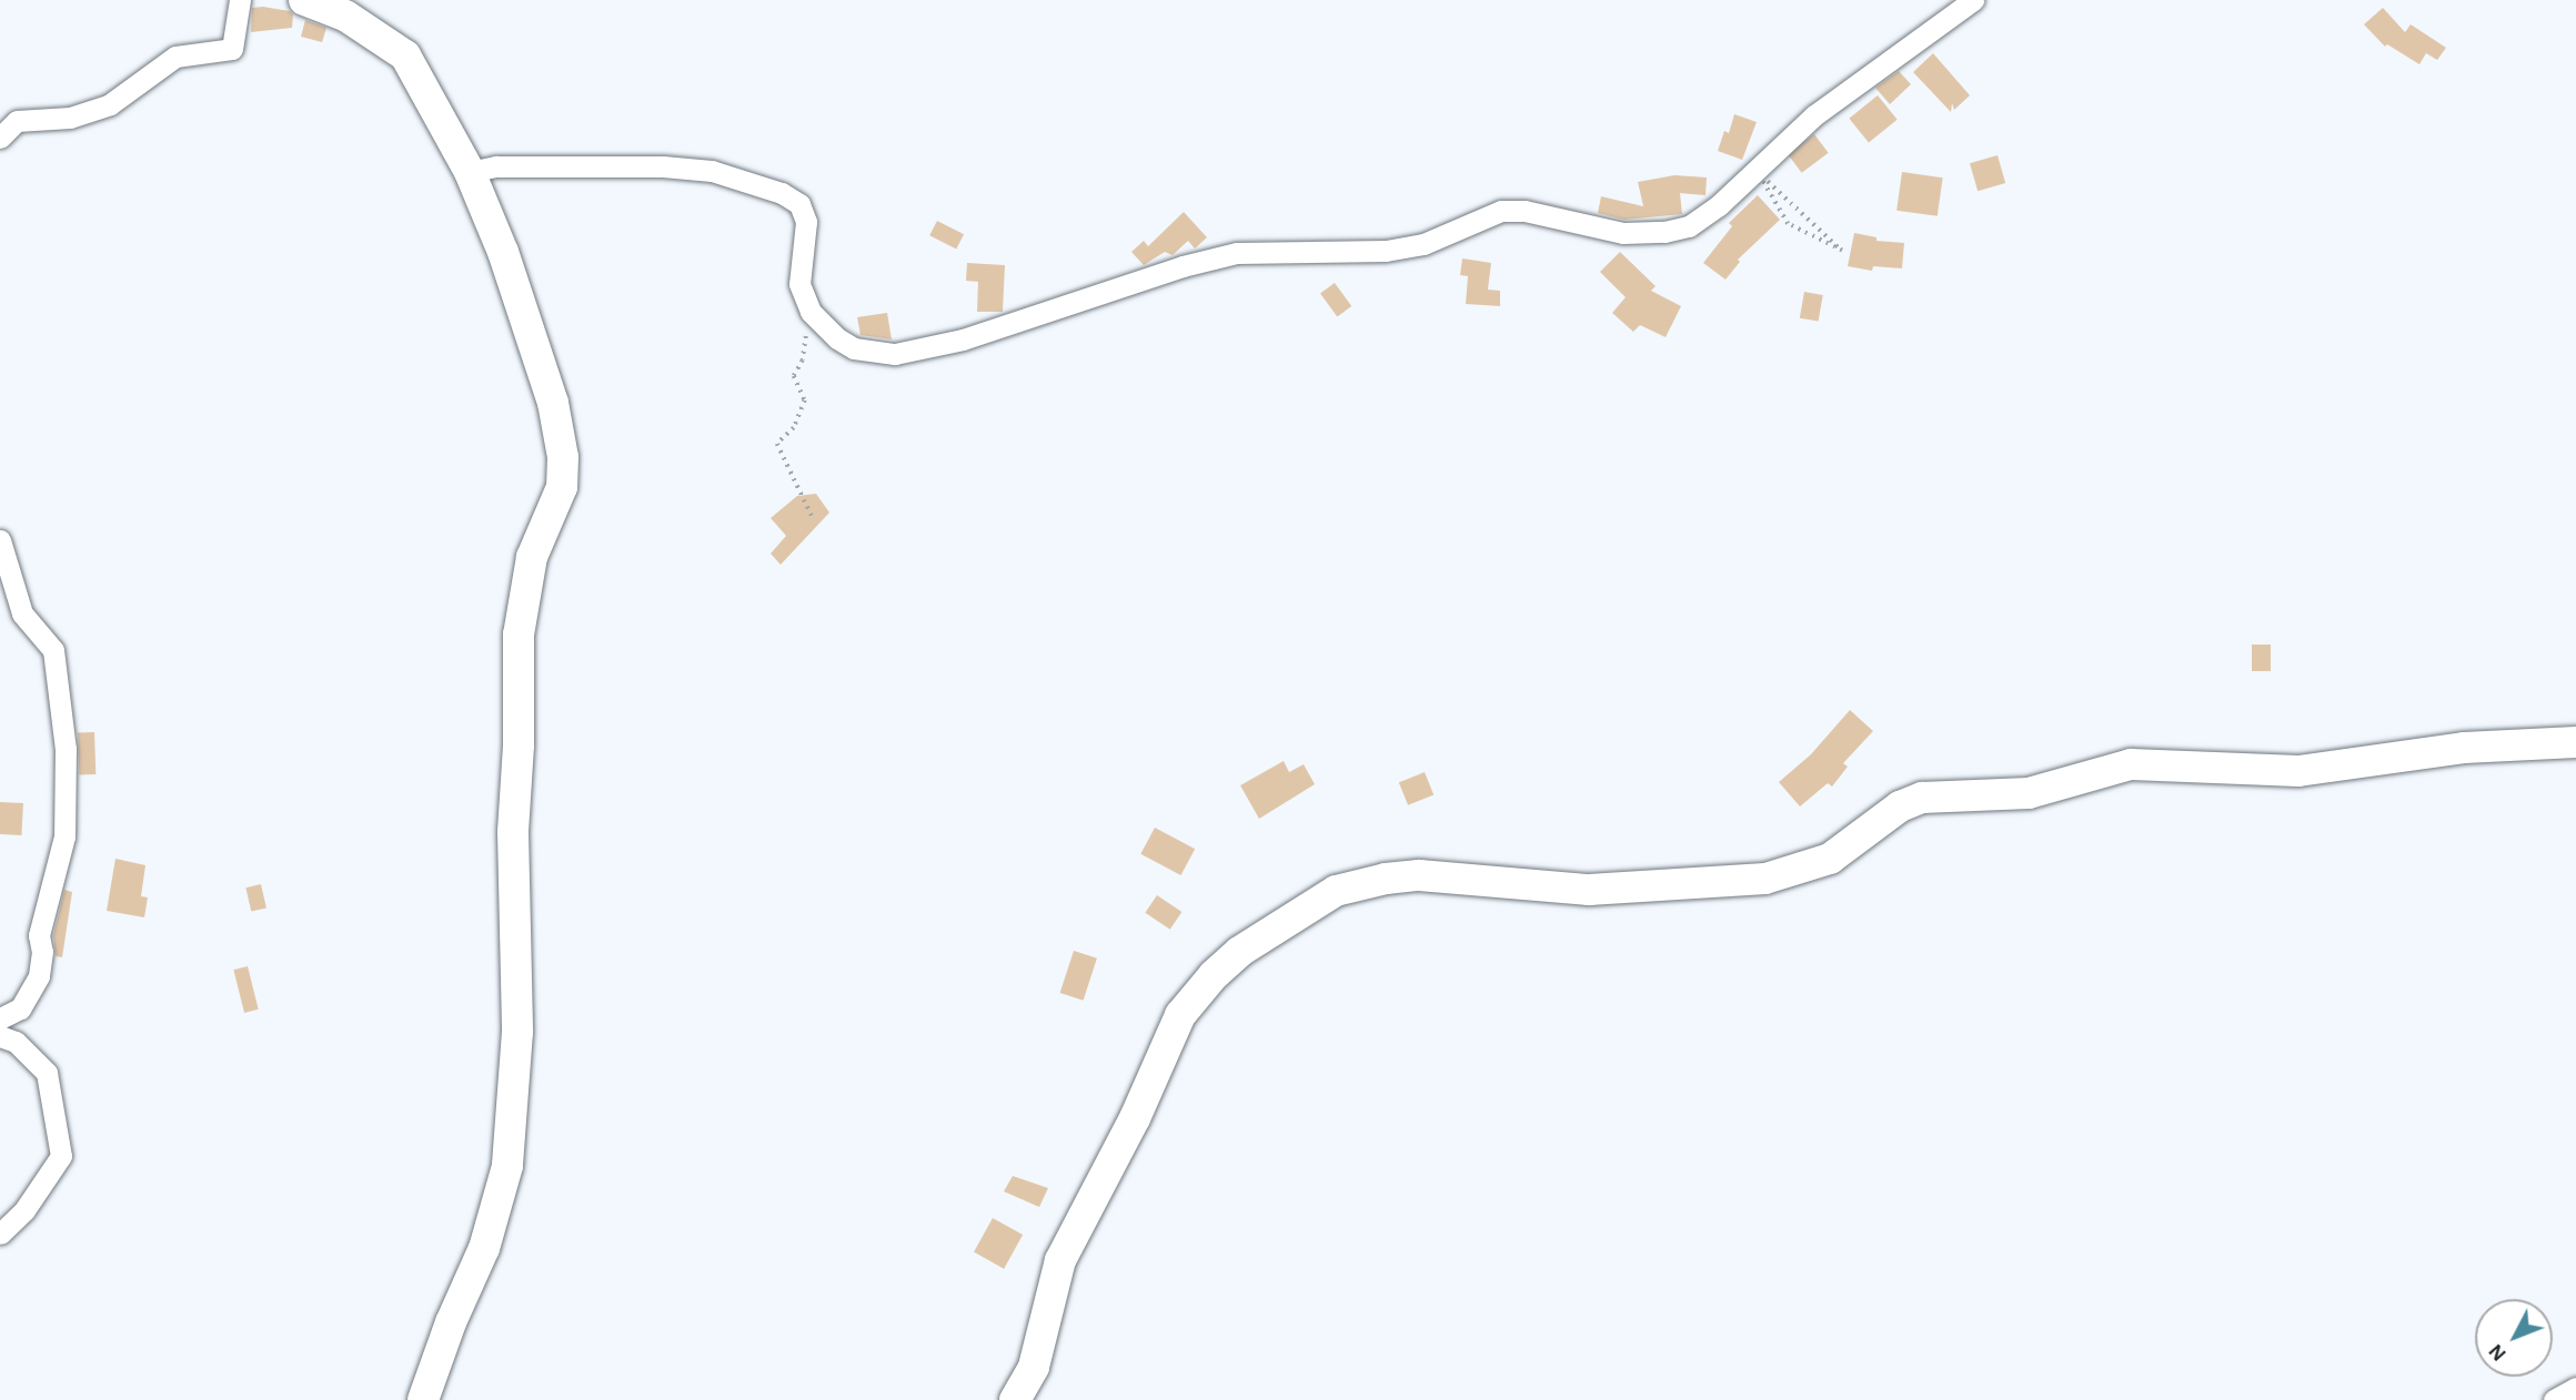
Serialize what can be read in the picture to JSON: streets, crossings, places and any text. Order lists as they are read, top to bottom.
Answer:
{
  "north": "bottom left"
}
